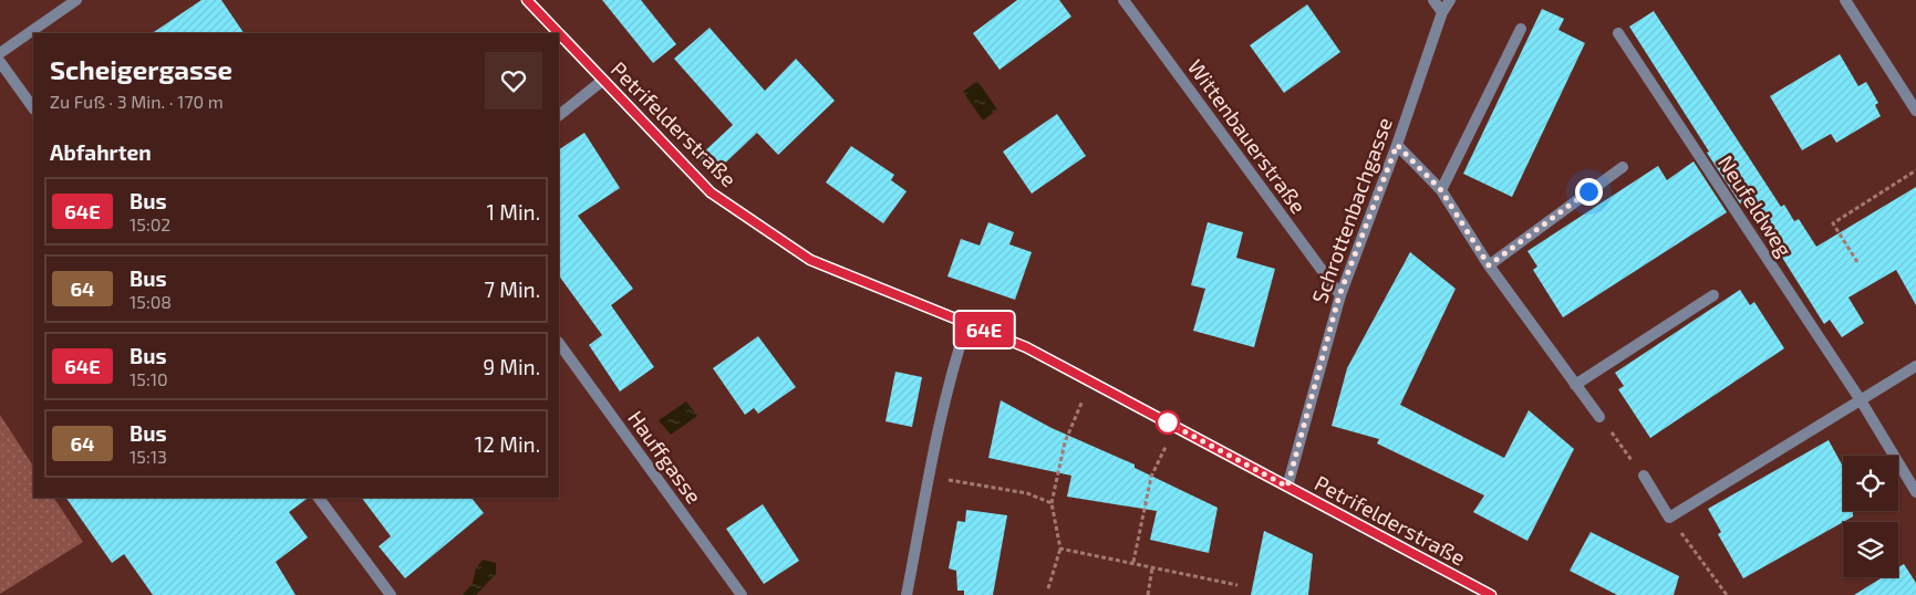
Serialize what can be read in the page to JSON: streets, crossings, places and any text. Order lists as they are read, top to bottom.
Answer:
{
  "streets": {
    "main road": ["Petrifelderstraße"],
    "street": [
      "Wittenbauerstraße",
      "Neufeldweg",
      "Schrottenbachgasse",
      "Hauffgasse"
    ]
  },
  "crossings": [
    ["Petrifelderstraße", "Schrottenbachgasse"],
    ["Wittenbauerstraße", "Schrottenbachgasse"]
  ],
  "lines": ["bus line 64E"],
  "page": {
    "on_map": "64E",
    "heading": [
      ["Scheigergasse", "Zu Fuß · 3 Min. · 170 m"],
      "Abfahrten"
    ],
    "list": [
      {
        "mark": "64E",
        "name": "Bus",
        "note": "15:02",
        "value": "1 Min."
      },
      {
        "mark": "64",
        "name": "Bus",
        "note": "15:08",
        "value": "7 Min."
      },
      {
        "mark": "64E",
        "name": "Bus",
        "note": "15:10",
        "value": "9 Min."
      },
      {
        "mark": "64",
        "name": "Bus",
        "note": "15:13",
        "value": "12 Min."
      }
    ]
  }
}
